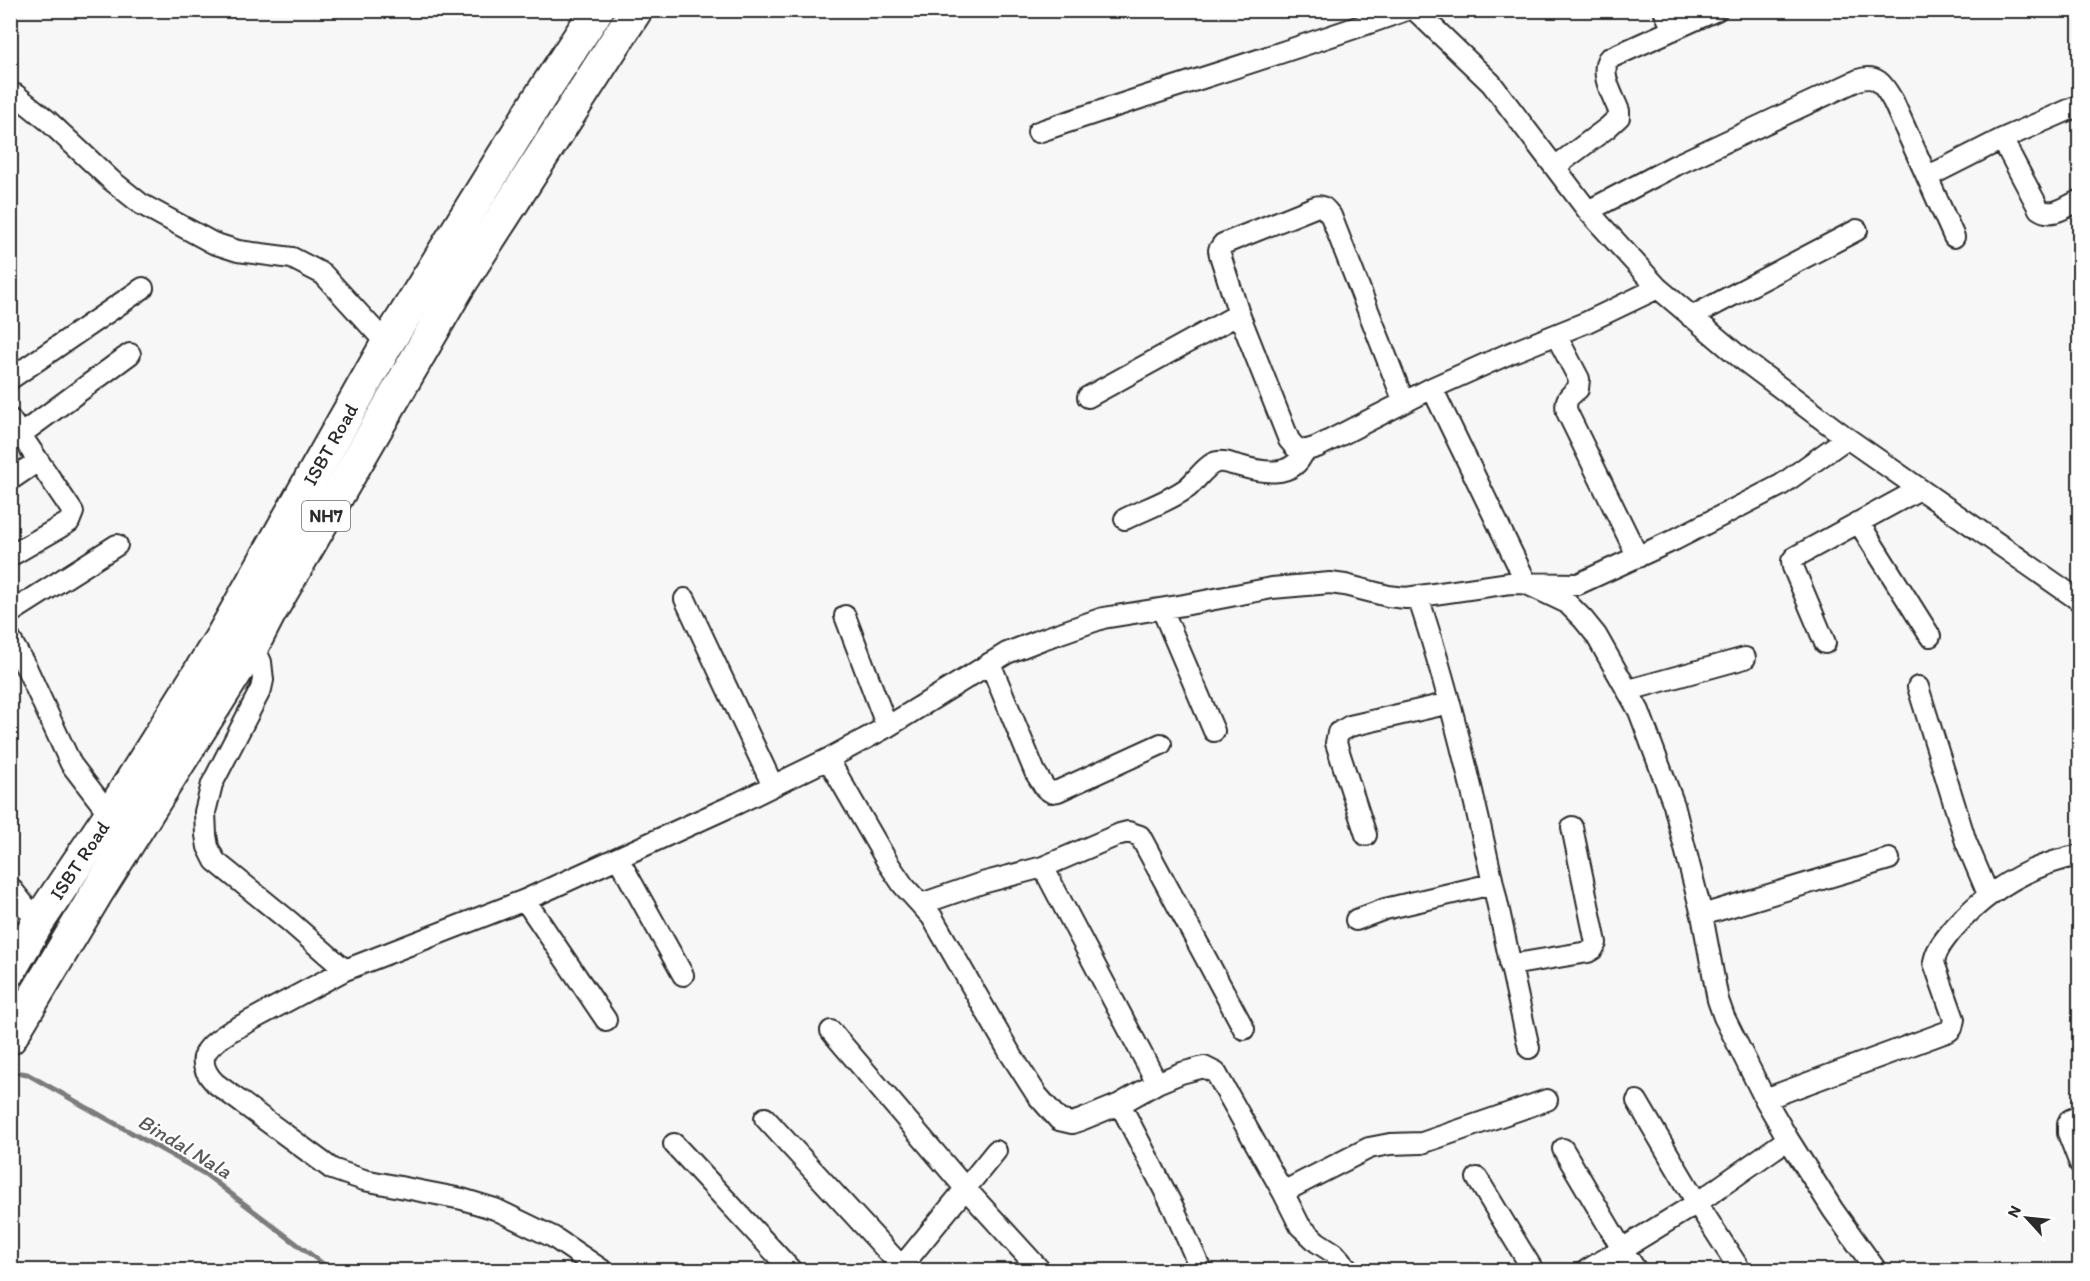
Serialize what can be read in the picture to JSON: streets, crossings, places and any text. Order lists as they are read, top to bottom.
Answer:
{
  "streets": {
    "highway": ["ISBT Road", "NH7"]
  },
  "water": ["Bindal Nala"],
  "north": "top left"
}
